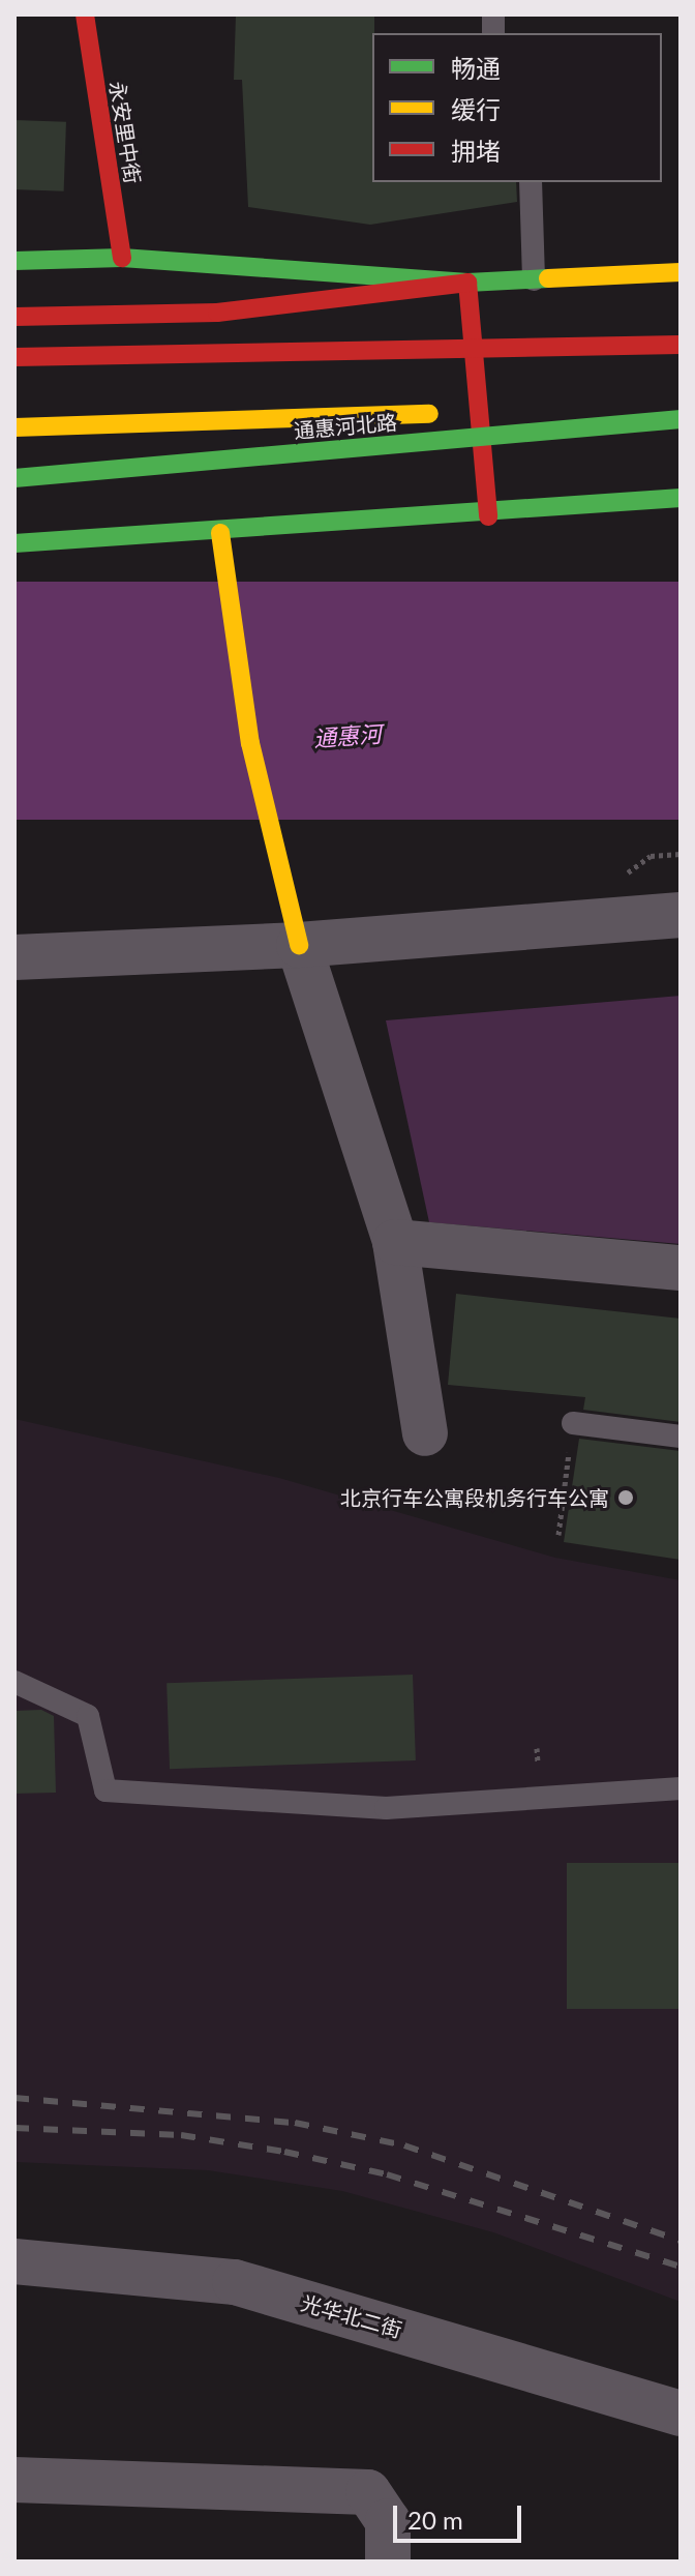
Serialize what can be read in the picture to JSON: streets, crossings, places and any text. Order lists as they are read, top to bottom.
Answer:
{
  "streets": {
    "main road": ["永安里中街", "通惠河北路"],
    "street": ["光华北二街"]
  },
  "water": ["通惠河"],
  "places": ["北京行车公寓段机务行车公寓"],
  "legend": ["畅通", "缓行", "拥堵"],
  "scale_bar": "20 m"
}
